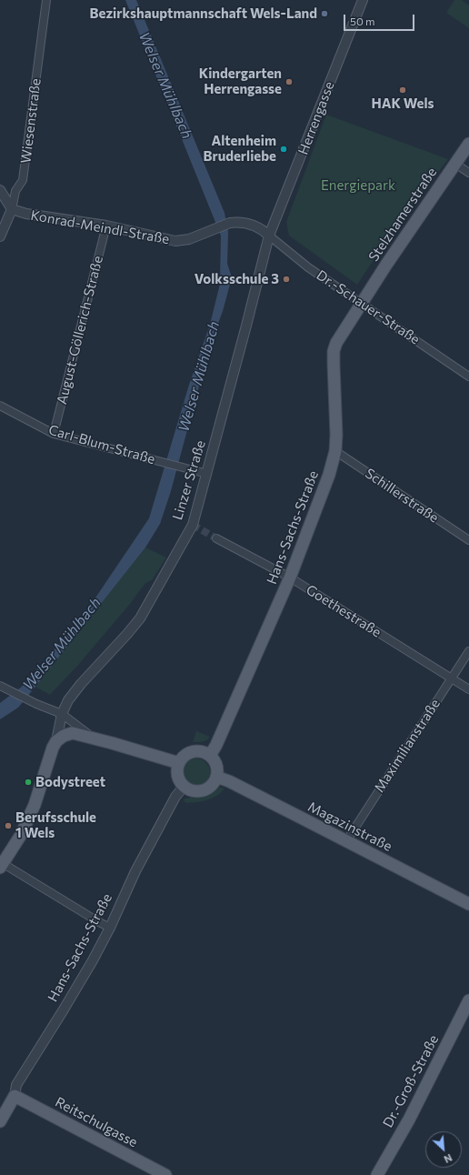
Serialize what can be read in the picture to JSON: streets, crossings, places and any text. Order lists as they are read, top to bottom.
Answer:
{
  "streets": {
    "main road": [
      "Stelzhamerstraße",
      "Linzer Straße",
      "Hans-Sachs-Straße",
      "Magazinstraße",
      "Dr.-Groß-Straße",
      "Reitschulgasse"
    ],
    "street": [
      "Herrengasse",
      "Wiesenstraße",
      "Konrad-Meindl-Straße",
      "Dr.-Schauer-Straße",
      "August-Göllerich-Straße",
      "Carl-Blum-Straße",
      "Schillerstraße",
      "Goethestraße",
      "Maximilianstraße"
    ]
  },
  "crossings": [
    ["Herrengasse", "Konrad-Meindl-Straße"],
    ["Herrengasse", "Dr.-Schauer-Straße"],
    ["Herrengasse", "Linzer Straße"],
    ["Wiesenstraße", "Konrad-Meindl-Straße"],
    ["Stelzhamerstraße", "Dr.-Schauer-Straße"],
    ["Stelzhamerstraße", "Hans-Sachs-Straße"],
    ["Konrad-Meindl-Straße", "Dr.-Schauer-Straße"],
    ["Konrad-Meindl-Straße", "August-Göllerich-Straße"],
    ["Konrad-Meindl-Straße", "Linzer Straße"],
    ["Dr.-Schauer-Straße", "Linzer Straße"],
    ["Dr.-Schauer-Straße", "Hans-Sachs-Straße"],
    ["August-Göllerich-Straße", "Carl-Blum-Straße"],
    ["Carl-Blum-Straße", "Linzer Straße"],
    ["Schillerstraße", "Hans-Sachs-Straße"],
    ["Hans-Sachs-Straße", "Goethestraße"],
    ["Hans-Sachs-Straße", "Magazinstraße"],
    ["Hans-Sachs-Straße", "Reitschulgasse"],
    ["Goethestraße", "Maximilianstraße"],
    ["Maximilianstraße", "Magazinstraße"]
  ],
  "water": ["Welser Mühlbach"],
  "parks": ["Energiepark"],
  "places": [
    "Bezirkshauptmannschaft Wels-Land",
    "Kindergarten Herrengasse",
    "HAK Wels",
    "Altenheim Bruderliebe",
    "Volksschule 3",
    "Bodystreet",
    "Berufsschule 1 Wels"
  ],
  "scale_bar": "50 m",
  "north": "bottom right"
}
